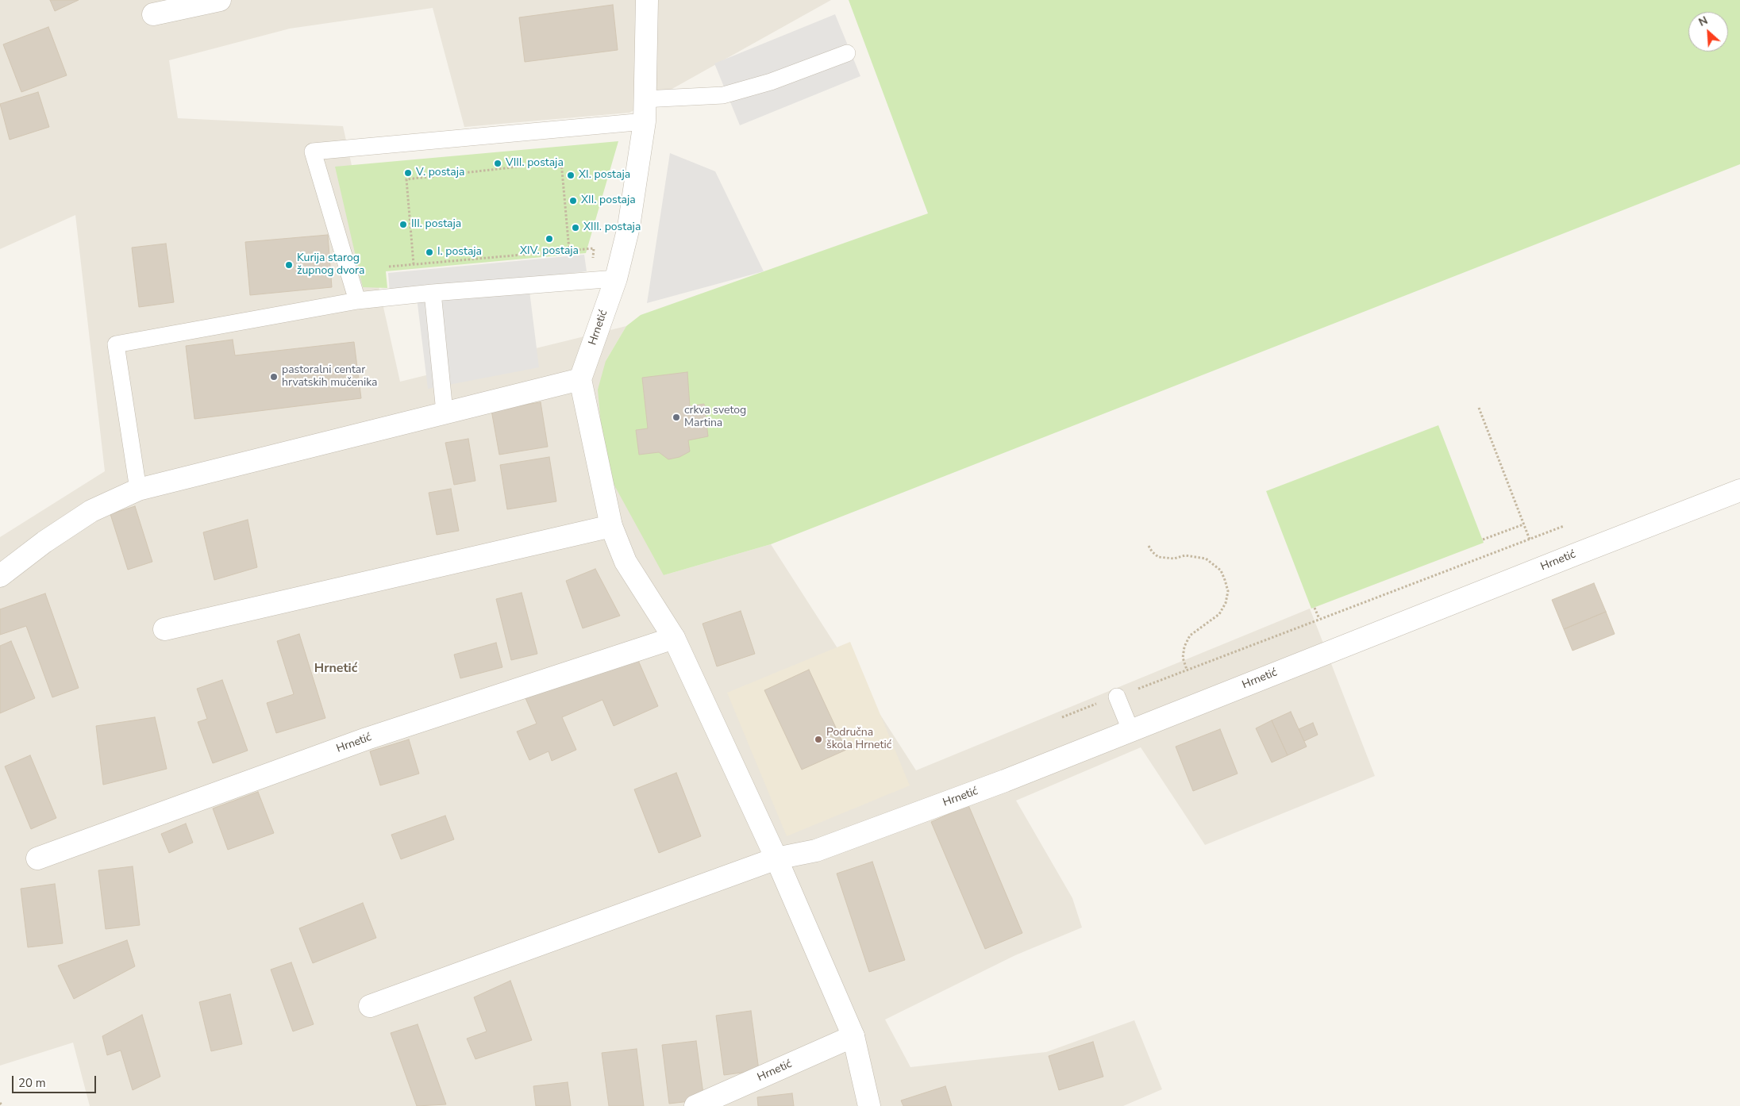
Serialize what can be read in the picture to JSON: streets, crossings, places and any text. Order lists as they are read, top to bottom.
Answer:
{
  "streets": {
    "street": ["Hrnetić"]
  },
  "districts": ["Hrnetić"],
  "places": [
    "VIII. postaja",
    "V. postaja",
    "XI. postaja",
    "XII. postaja",
    "III. postaja",
    "XIII. postaja",
    "XIV. postaja",
    "I. postaja",
    "Kurija starog župnog dvora",
    "pastoralni centar hrvatskih mučenika",
    "crkva svetog Martina",
    "Područna škola Hrnetić"
  ],
  "scale_bar": "20 m",
  "north": "top left"
}
